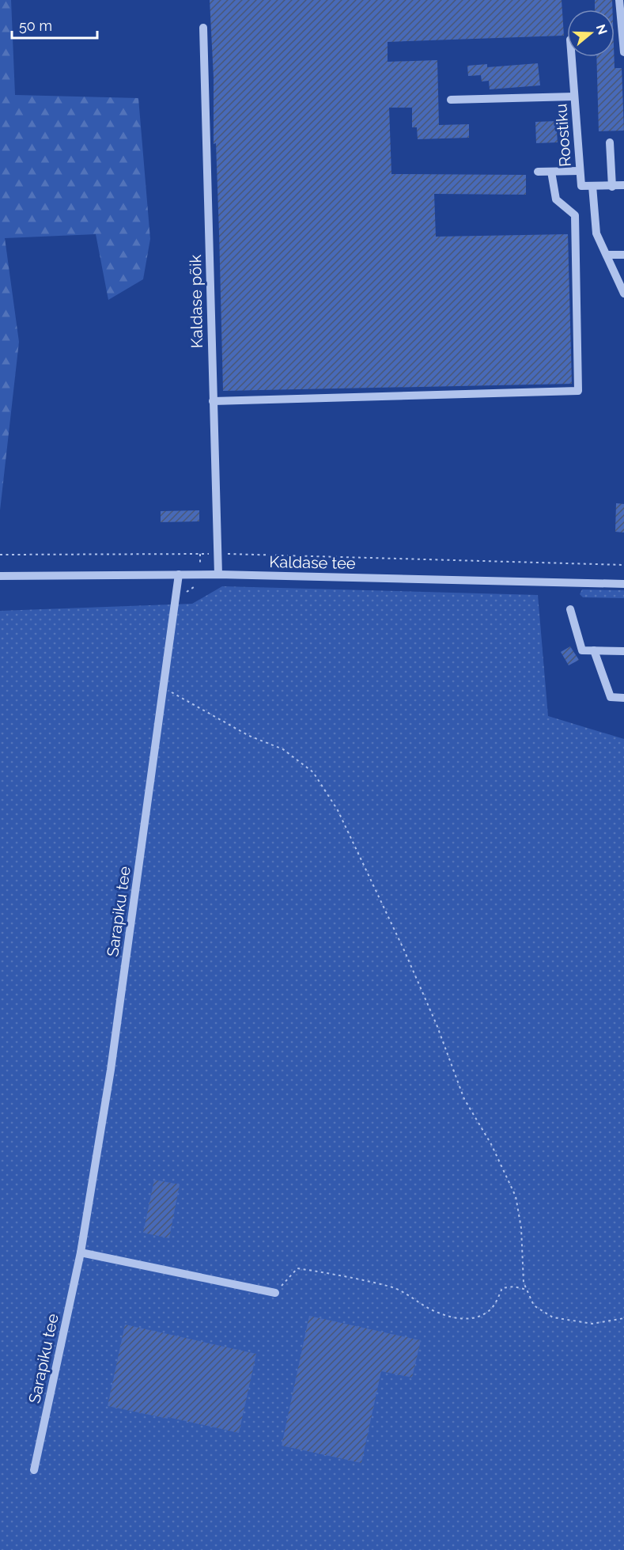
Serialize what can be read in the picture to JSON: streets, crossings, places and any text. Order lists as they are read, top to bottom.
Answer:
{
  "streets": {
    "street": [
      "Roostiku",
      "Kaldase põik",
      "Kaldase tee",
      "Sarapiku tee"
    ]
  },
  "crossings": [
    ["Kaldase põik", "Kaldase tee"],
    ["Kaldase tee", "Sarapiku tee"]
  ],
  "scale_bar": "50 m",
  "north": "right"
}
